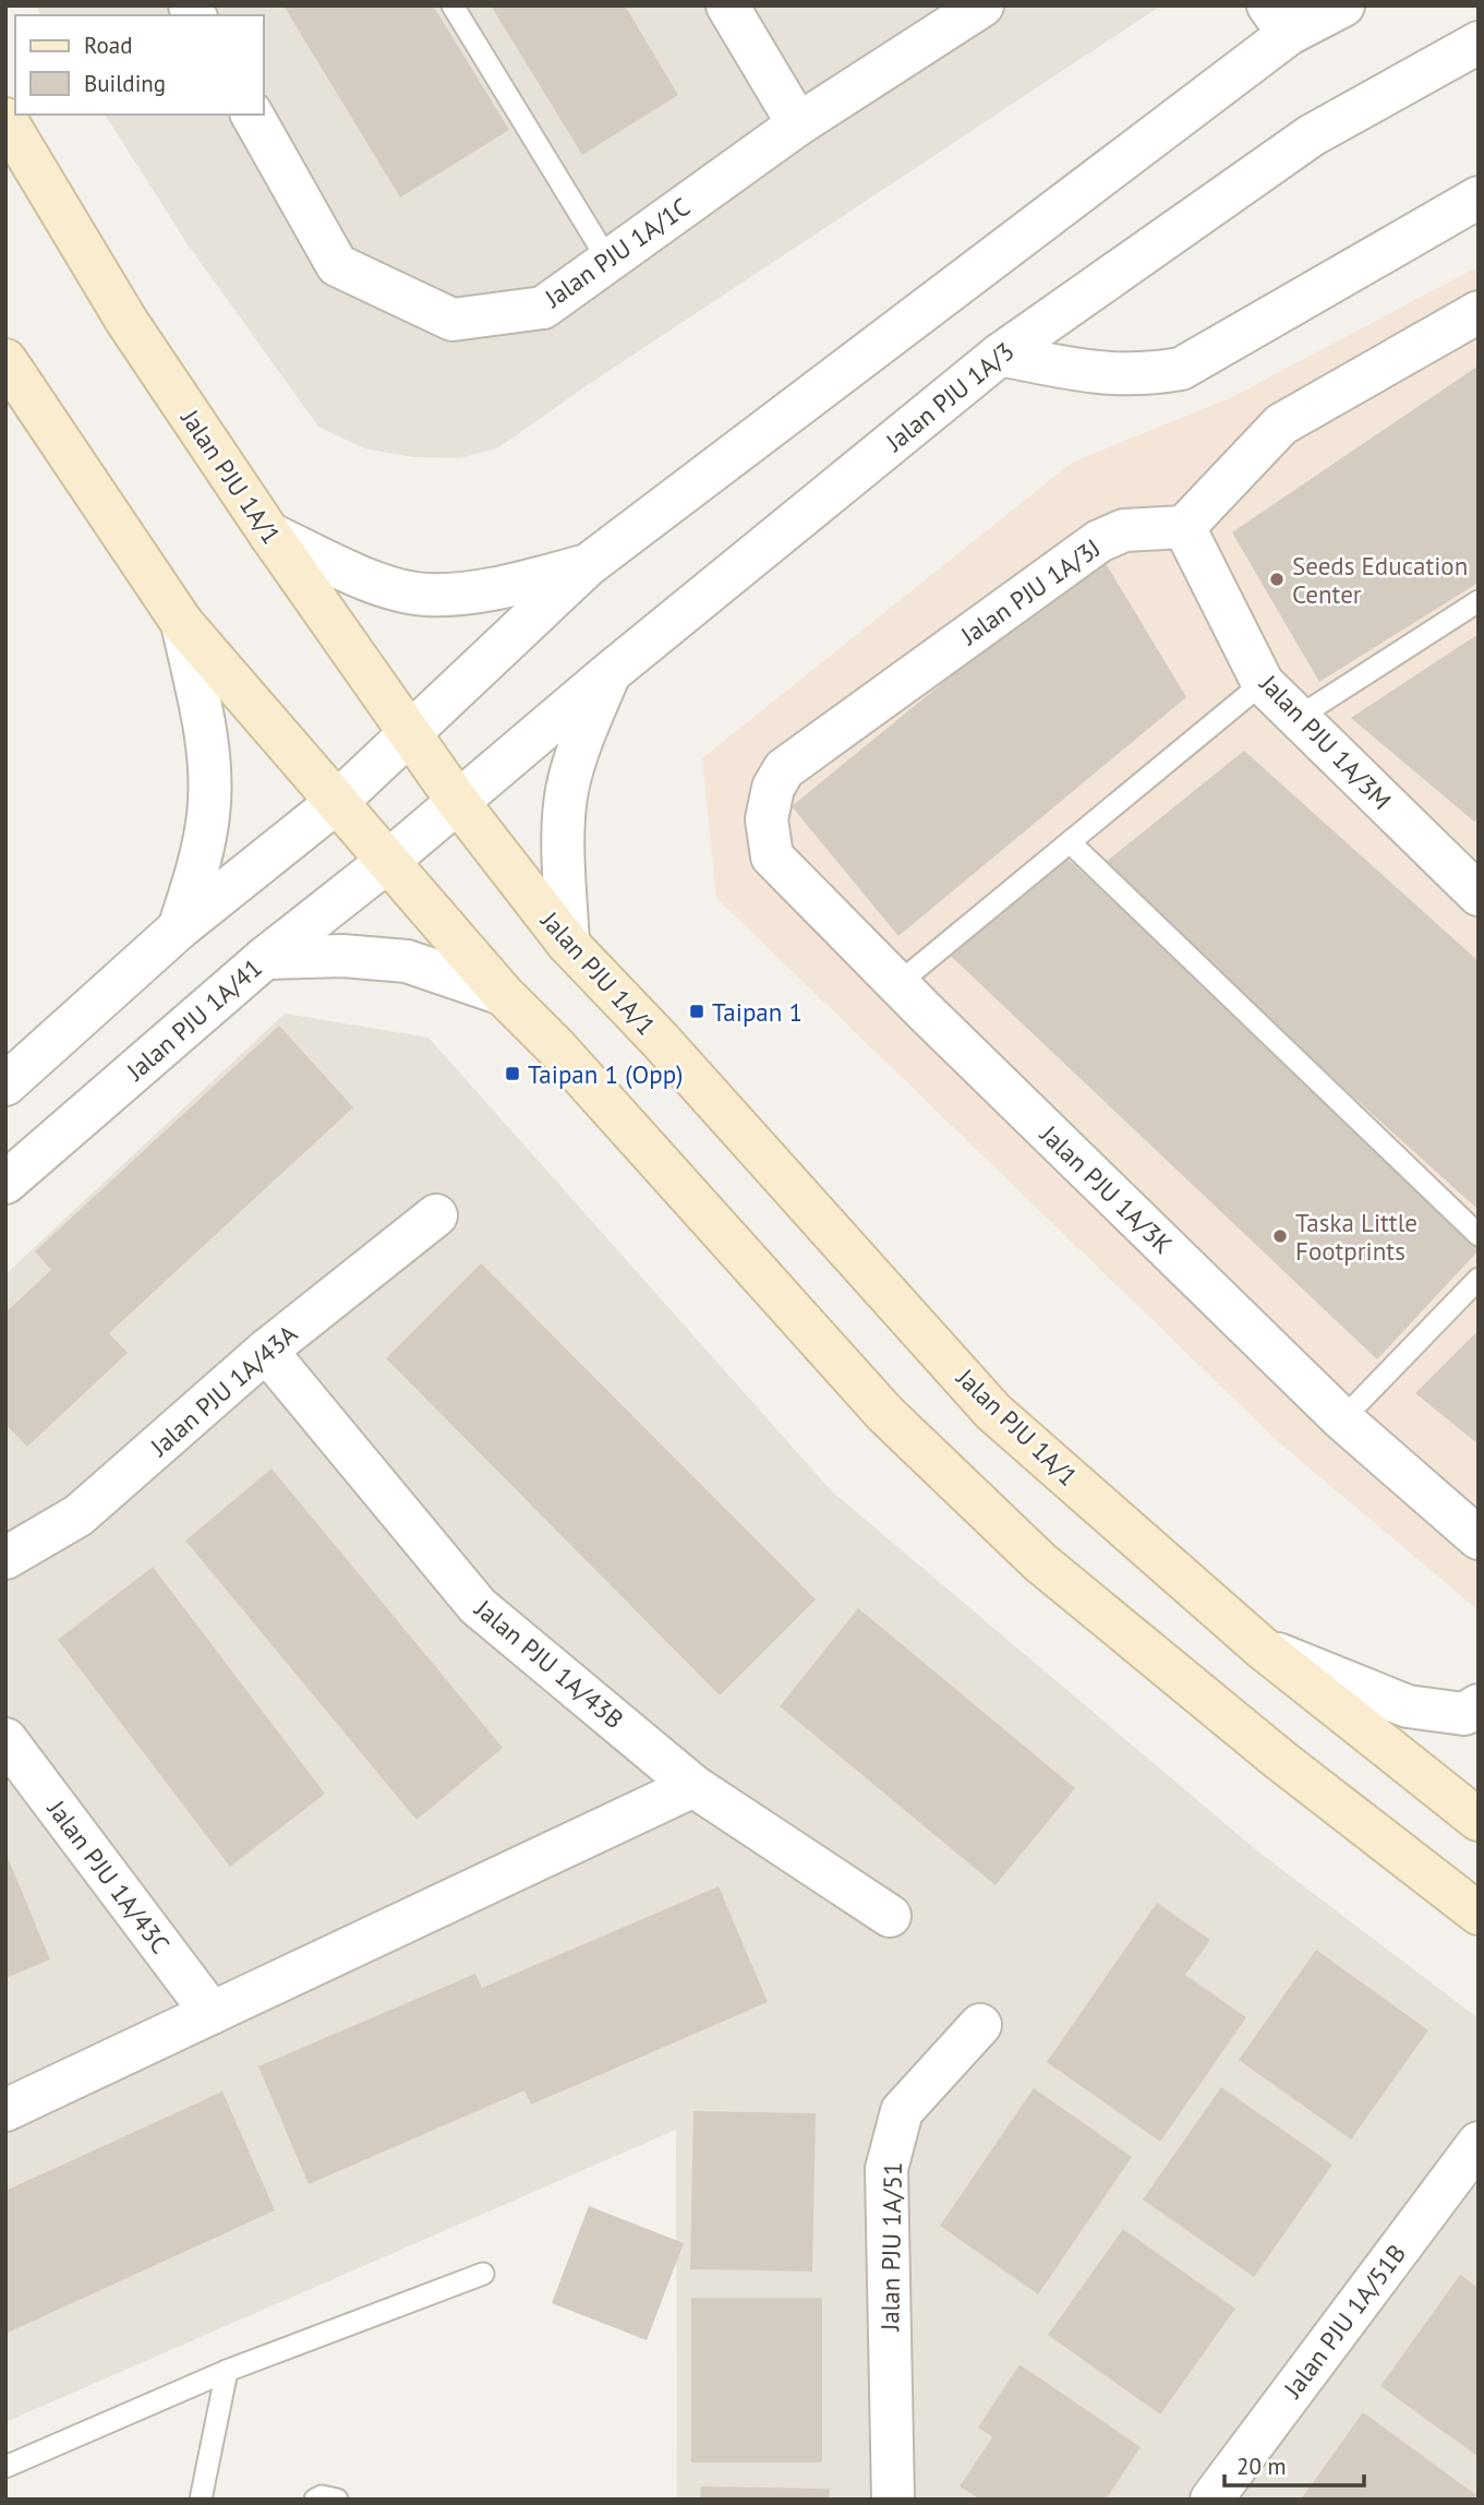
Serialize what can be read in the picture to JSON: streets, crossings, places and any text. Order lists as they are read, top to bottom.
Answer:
{
  "streets": {
    "main road": ["Jalan PJU 1A/1"],
    "street": [
      "Jalan PJU 1A/1C",
      "Jalan PJU 1A/3",
      "Jalan PJU 1A/3J",
      "Jalan PJU 1A/3M",
      "Jalan PJU 1A/41",
      "Jalan PJU 1A/3K",
      "Jalan PJU 1A/43A",
      "Jalan PJU 1A/43B",
      "Jalan PJU 1A/43C",
      "Jalan PJU 1A/51",
      "Jalan PJU 1A/51B"
    ]
  },
  "crossings": [
    ["Jalan PJU 1A/3", "Jalan PJU 1A/1"],
    ["Jalan PJU 1A/3", "Jalan PJU 1A/41"],
    ["Jalan PJU 1A/1", "Jalan PJU 1A/41"],
    ["Jalan PJU 1A/3J", "Jalan PJU 1A/3M"],
    ["Jalan PJU 1A/3J", "Jalan PJU 1A/3K"],
    ["Jalan PJU 1A/43A", "Jalan PJU 1A/43B"]
  ],
  "places": {
    "other": ["Seeds Education Center", "Taska Little Footprints"],
    "transit": ["Taipan 1", "Taipan 1 (Opp)"]
  },
  "legend": ["Road", "Building"],
  "scale_bar": "20 m"
}
